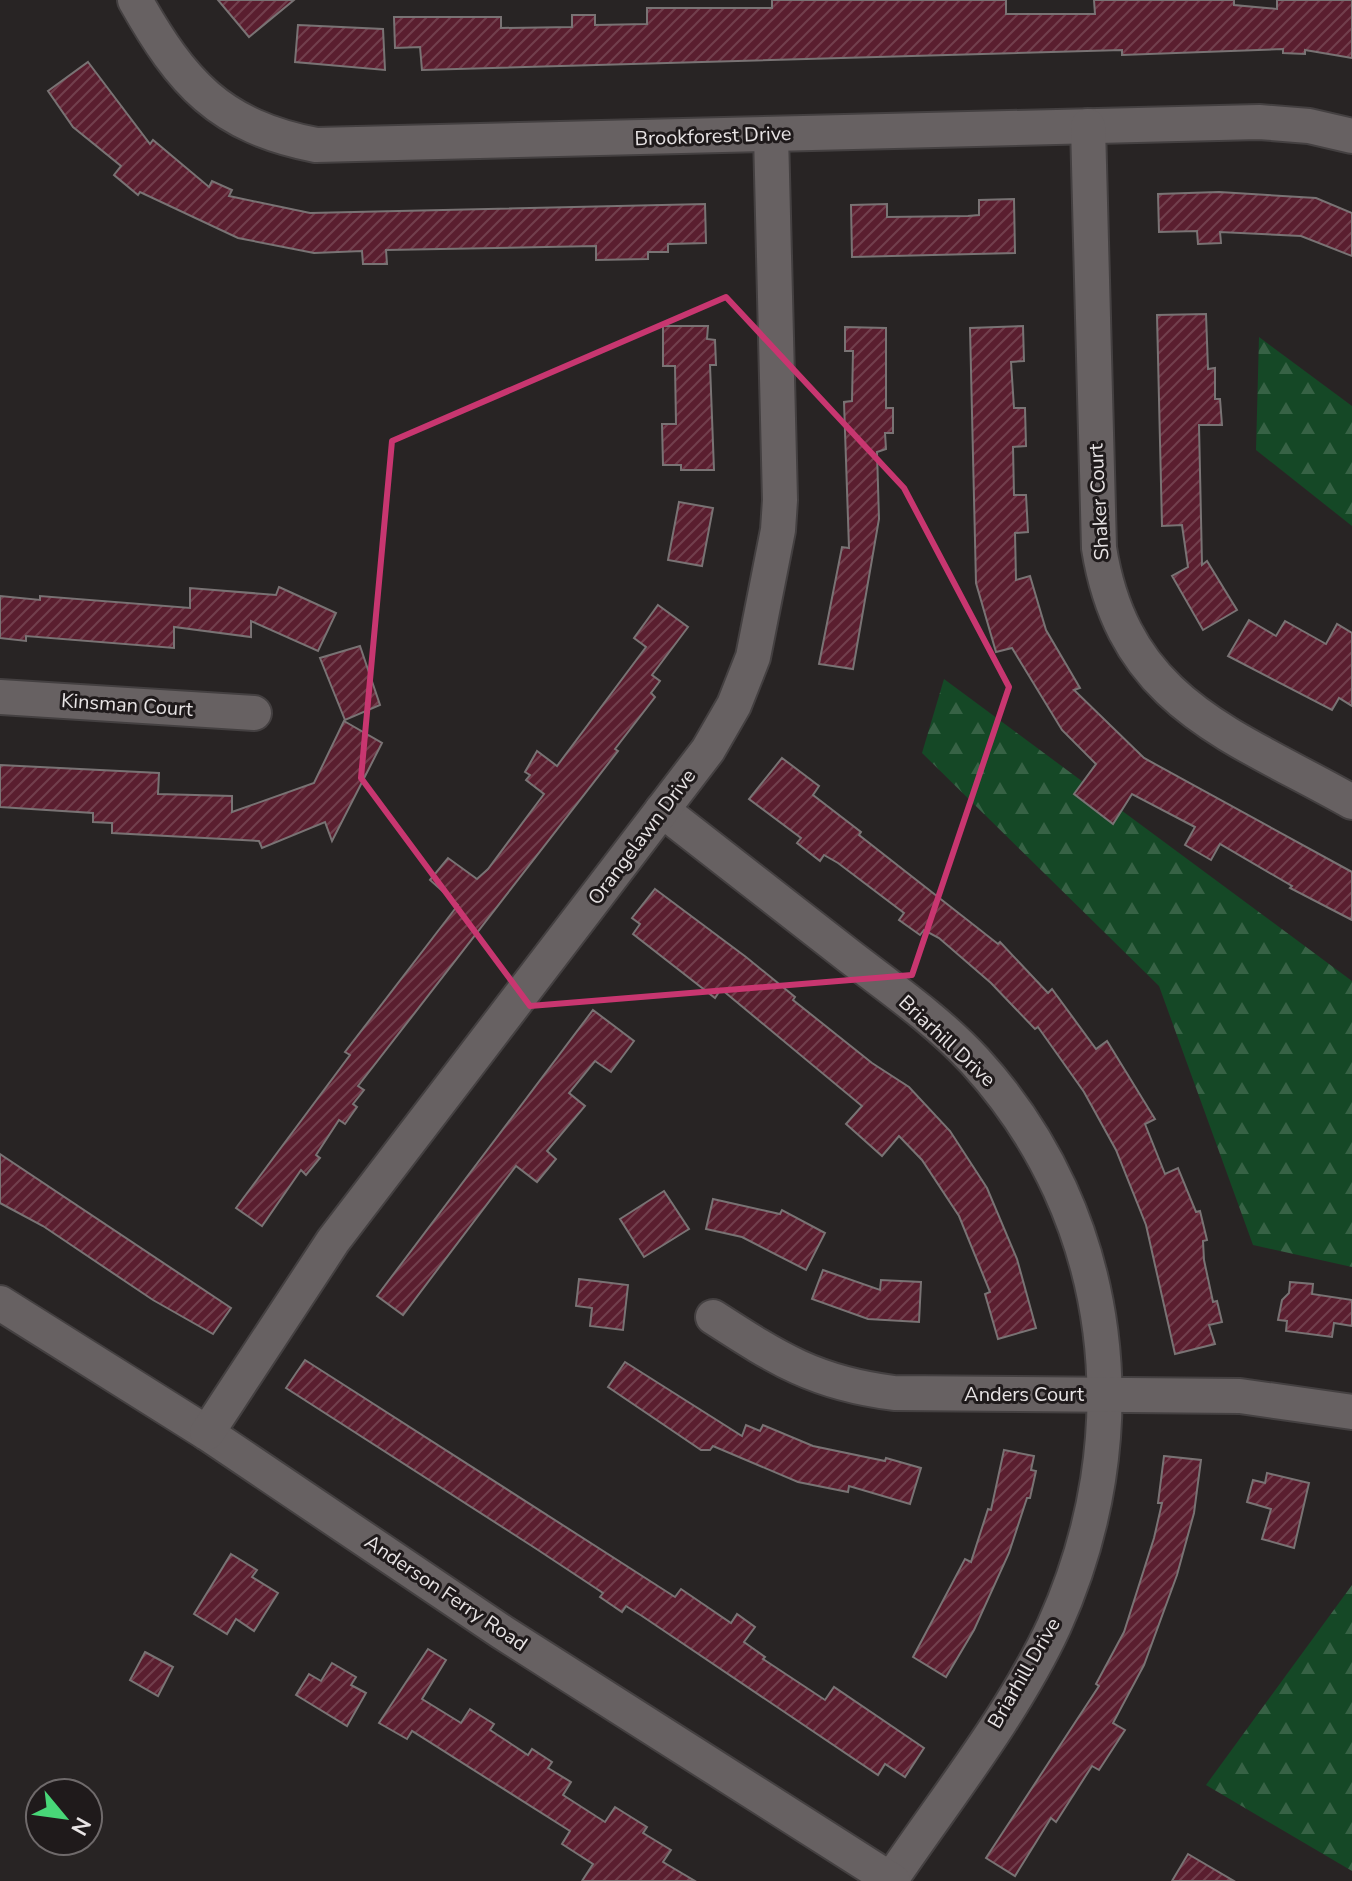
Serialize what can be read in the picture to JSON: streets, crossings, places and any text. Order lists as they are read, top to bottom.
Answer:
{
  "streets": {
    "street": [
      "Brookforest Drive",
      "Shaker Court",
      "Kinsman Court",
      "Orangelawn Drive",
      "Briarhill Drive",
      "Anders Court",
      "Anderson Ferry Road"
    ]
  },
  "crossings": [
    ["Brookforest Drive", "Shaker Court"],
    ["Brookforest Drive", "Orangelawn Drive"],
    ["Orangelawn Drive", "Briarhill Drive"],
    ["Orangelawn Drive", "Anderson Ferry Road"],
    ["Briarhill Drive", "Anders Court"],
    ["Briarhill Drive", "Anderson Ferry Road"]
  ],
  "north": "bottom right"
}
